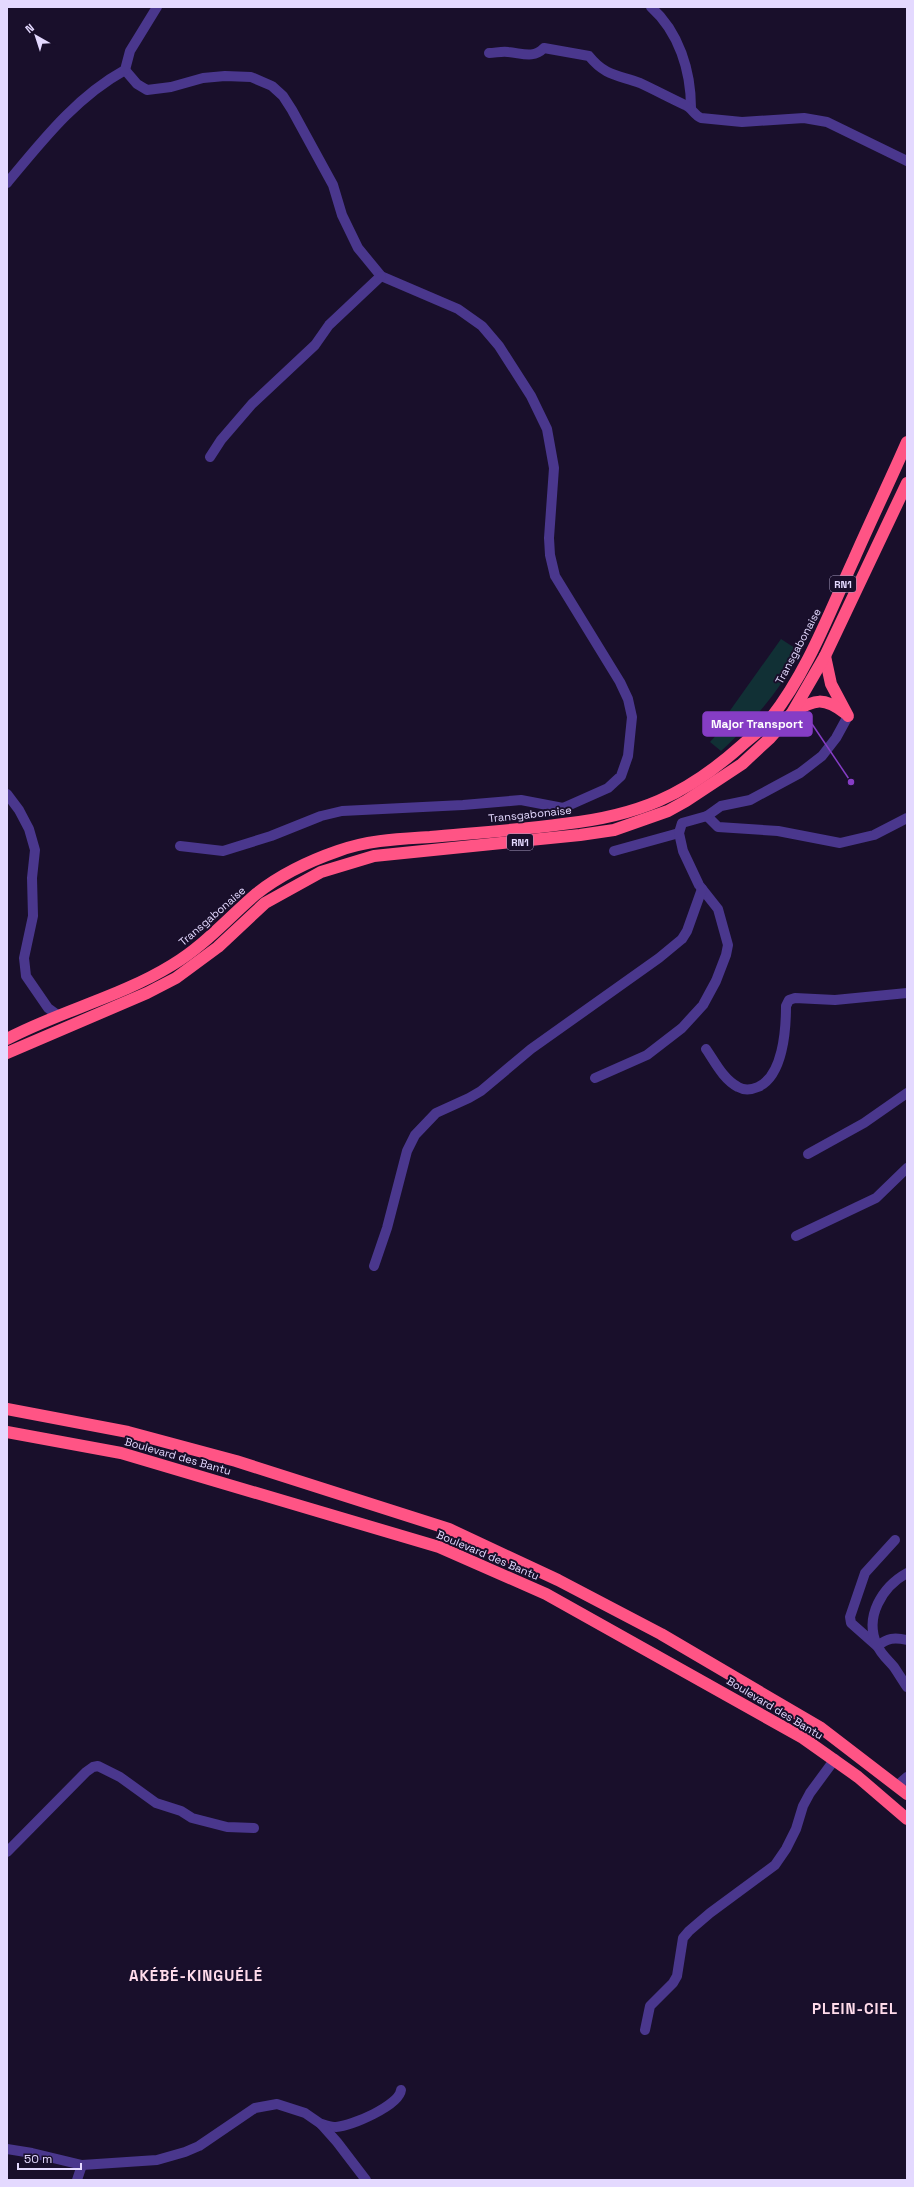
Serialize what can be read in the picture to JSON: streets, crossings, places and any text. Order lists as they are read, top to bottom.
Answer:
{
  "streets": {
    "highway": ["RN1", "Transgabonaise", "Boulevard des Bantu"]
  },
  "districts": ["AKÉBÉ-KINGUÉLÉ", "PLEIN-CIEL"],
  "places": ["Major Transport"],
  "scale_bar": "50 m",
  "north": "top left"
}
